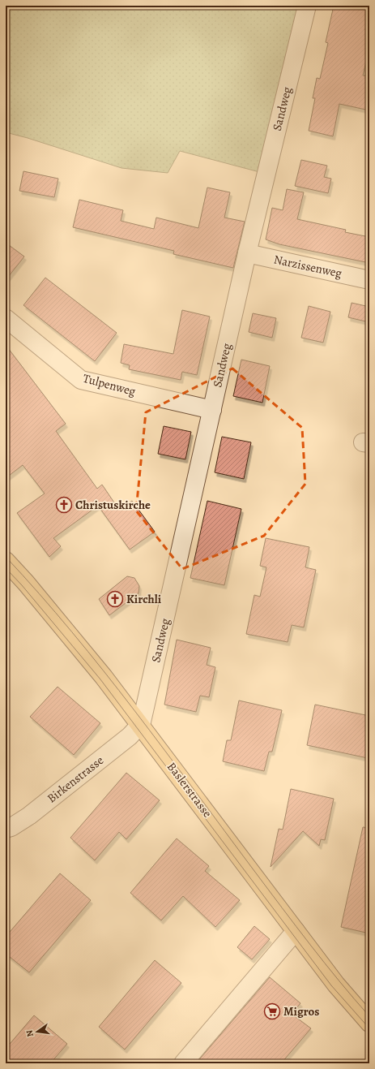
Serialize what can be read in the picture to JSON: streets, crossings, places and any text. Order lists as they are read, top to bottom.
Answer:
{
  "streets": {
    "main road": ["Baslerstrasse"],
    "street": [
      "Sandweg",
      "Narzissenweg",
      "Tulpenweg",
      "Birkenstrasse"
    ]
  },
  "crossings": [
    ["Sandweg", "Narzissenweg"],
    ["Sandweg", "Tulpenweg"],
    ["Sandweg", "Birkenstrasse"],
    ["Sandweg", "Baslerstrasse"],
    ["Birkenstrasse", "Baslerstrasse"]
  ],
  "places": {
    "church": ["Christuskirche", "Kirchli"],
    "supermarket": ["Migros"]
  },
  "north": "left"
}
